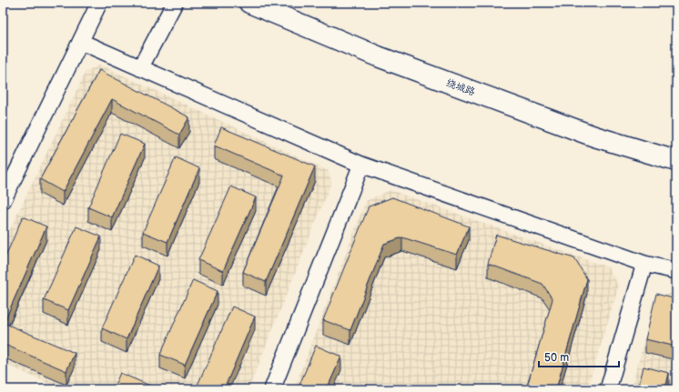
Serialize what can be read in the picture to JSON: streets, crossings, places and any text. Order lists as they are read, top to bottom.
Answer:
{
  "streets": {
    "highway": ["绕城路"]
  },
  "scale_bar": "50 m"
}
